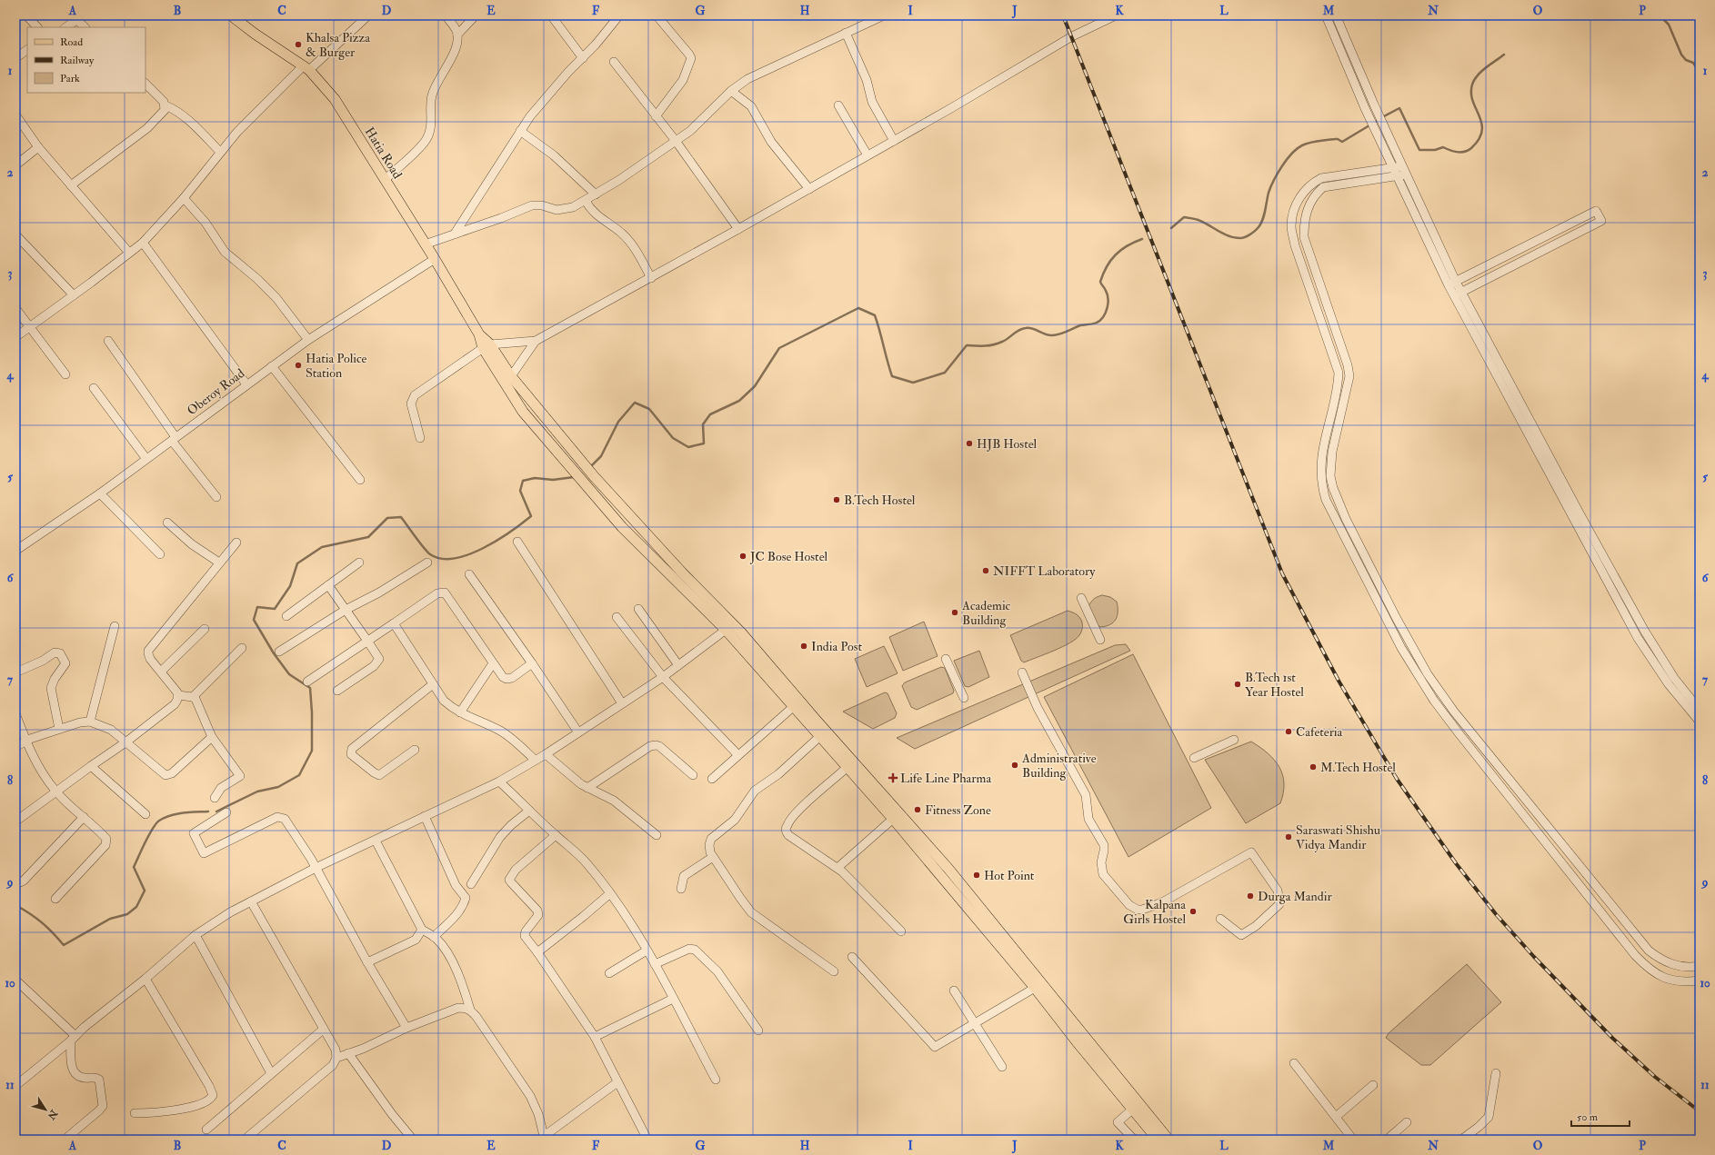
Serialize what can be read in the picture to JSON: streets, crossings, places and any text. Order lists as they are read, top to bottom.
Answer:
{
  "streets": {
    "main road": ["Hatia Road"],
    "street": ["Oberoy Road"]
  },
  "crossings": [
    ["Hatia Road", "Oberoy Road"]
  ],
  "places": {
    "other": [
      "Khalsa Pizza & Burger",
      "Hatia Police Station",
      "HJB Hostel",
      "B.Tech Hostel",
      "JC Bose Hostel",
      "NIFFT Laboratory",
      "Academic Building",
      "India Post",
      "B.Tech 1st Year Hostel",
      "Cafeteria",
      "Administrative Building",
      "M.Tech Hostel",
      "Fitness Zone",
      "Saraswati Shishu Vidya Mandir",
      "Hot Point",
      "Durga Mandir",
      "Kalpana Girls Hostel"
    ],
    "health": ["Life Line Pharma"]
  },
  "legend": ["Road", "Railway", "Park"],
  "scale_bar": "50 m",
  "north": "bottom right",
  "grid": {
    "columns": [
      "A",
      "B",
      "C",
      "D",
      "E",
      "F",
      "G",
      "H",
      "I",
      "J",
      "K",
      "L",
      "M",
      "N",
      "O",
      "P"
    ],
    "rows": [
      "1",
      "2",
      "3",
      "4",
      "5",
      "6",
      "7",
      "8",
      "9",
      "10",
      "11"
    ]
  }
}
